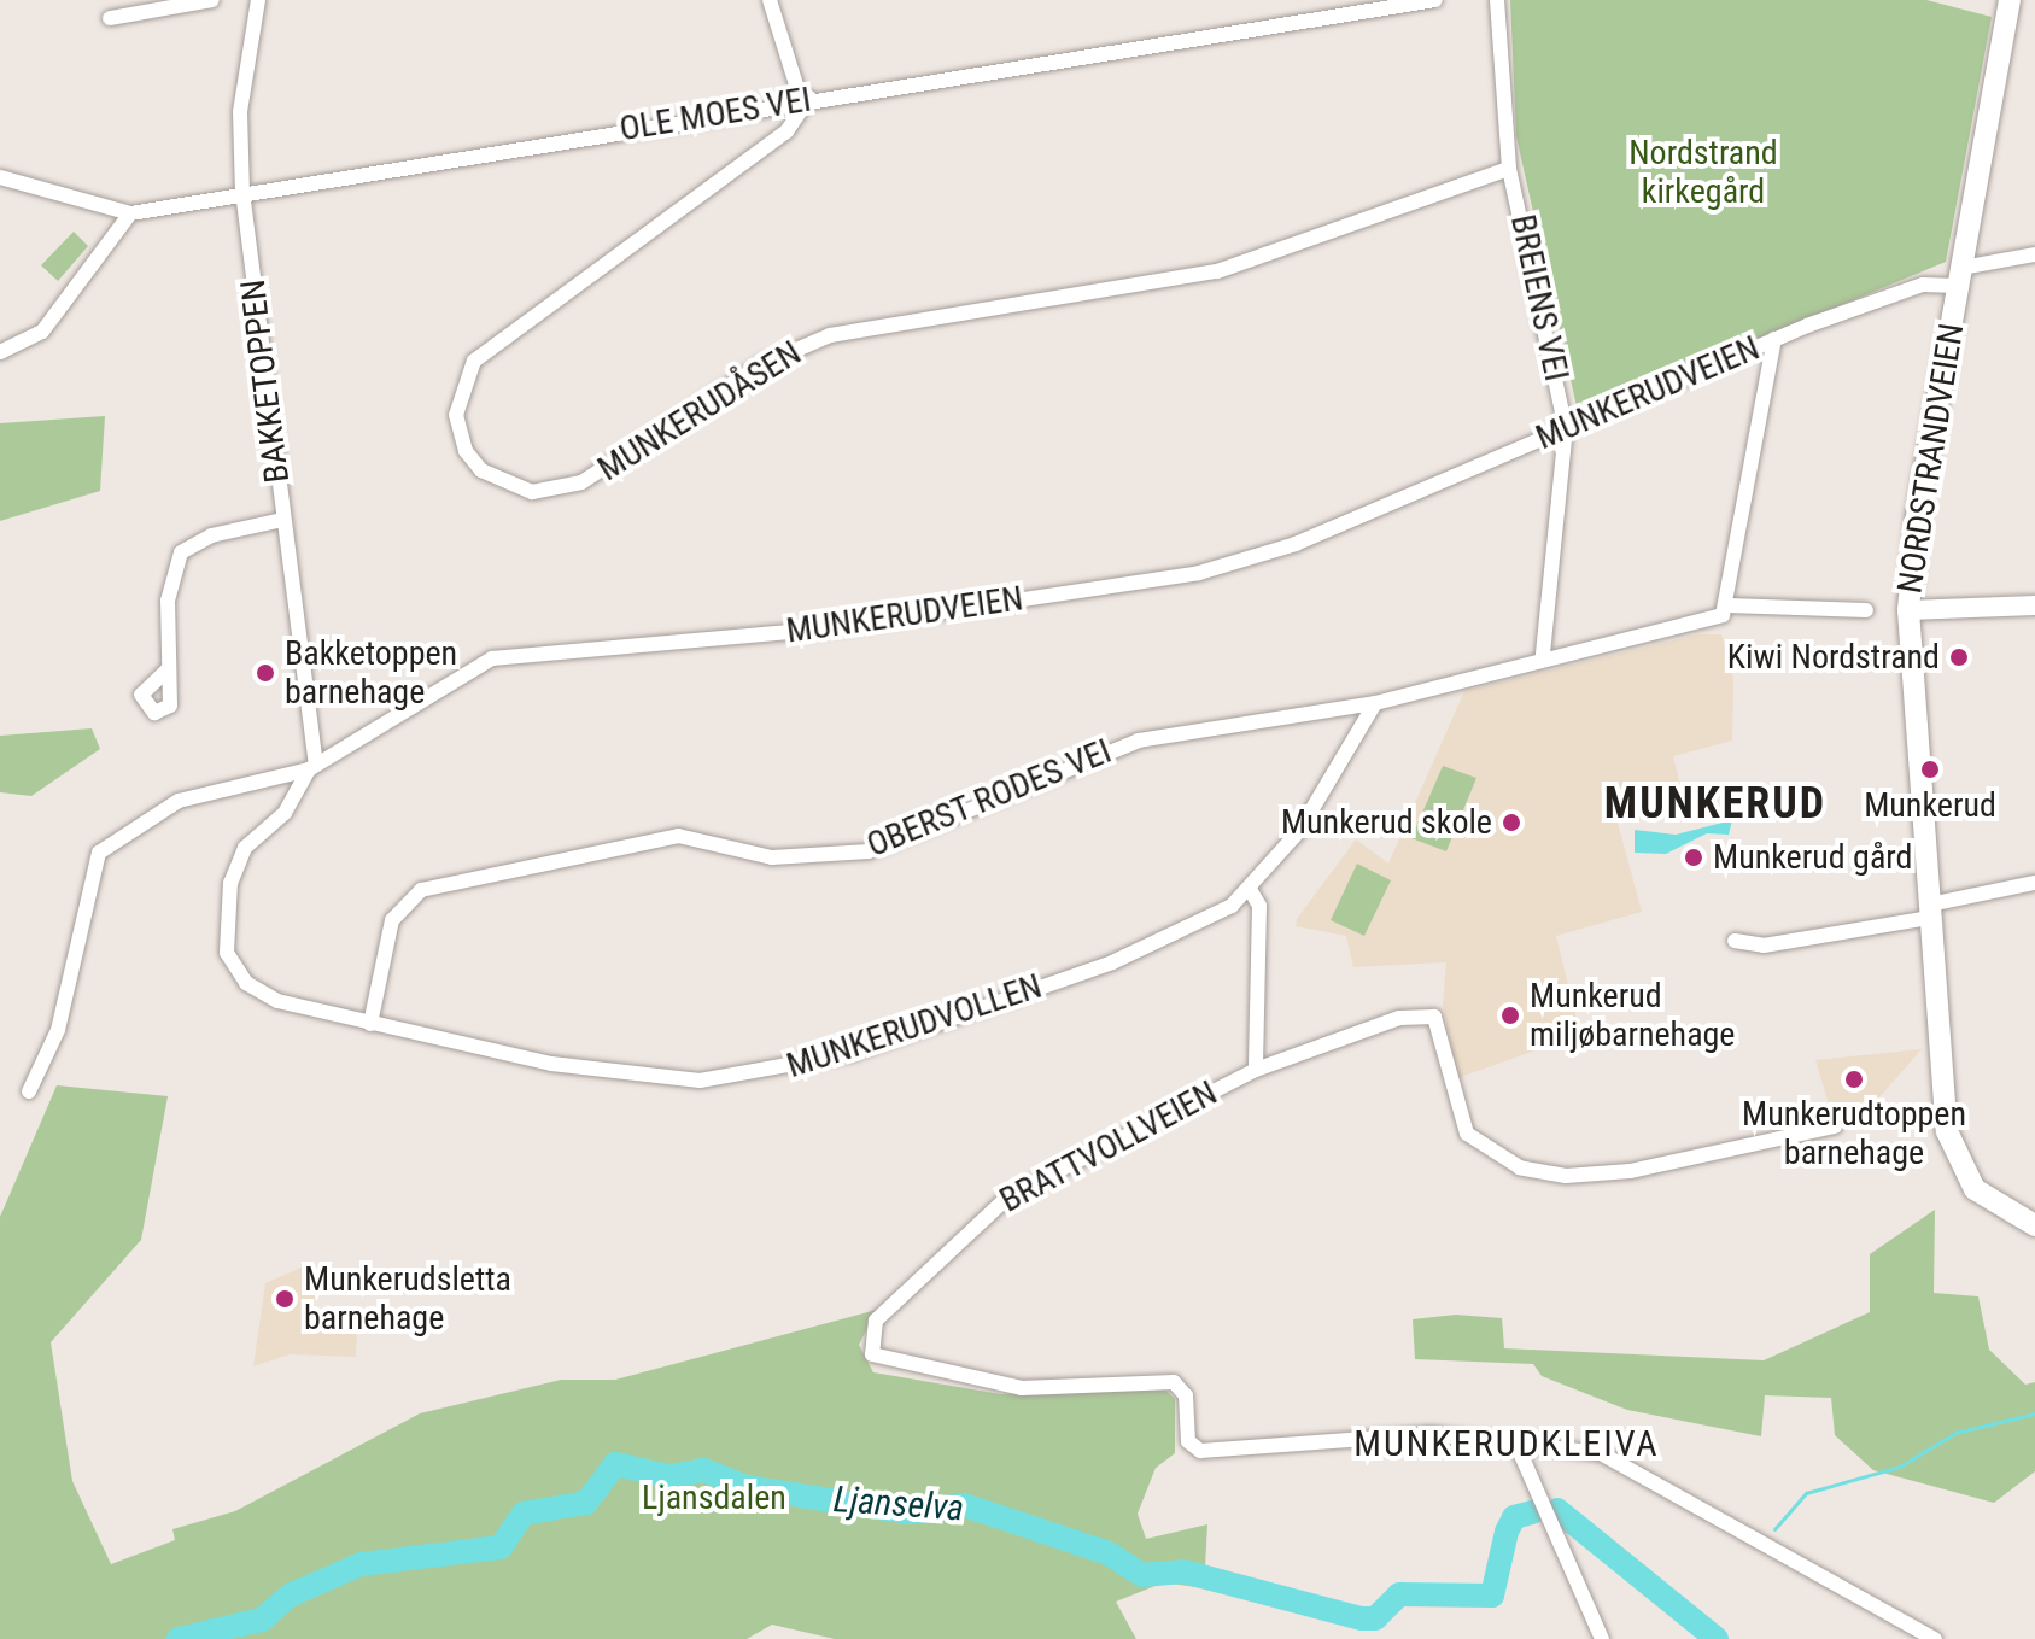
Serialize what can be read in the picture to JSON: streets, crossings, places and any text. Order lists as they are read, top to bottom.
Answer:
{
  "streets": {
    "main road": ["NORDSTRANDVEIEN"],
    "street": [
      "OLE MOES VEI",
      "BREIENS VEI",
      "BAKKETOPPEN",
      "MUNKERUDVEIEN",
      "MUNKERUDÅSEN",
      "OBERST RODES VEI",
      "MUNKERUDVOLLEN",
      "BRATTVOLLVEIEN"
    ]
  },
  "crossings": [
    ["OLE MOES VEI", "BAKKETOPPEN"],
    ["OLE MOES VEI", "MUNKERUDÅSEN"],
    ["BREIENS VEI", "MUNKERUDVEIEN"],
    ["BREIENS VEI", "MUNKERUDÅSEN"],
    ["BREIENS VEI", "OBERST RODES VEI"],
    ["BAKKETOPPEN", "MUNKERUDVEIEN"],
    ["BAKKETOPPEN", "MUNKERUDVOLLEN"],
    ["MUNKERUDVEIEN", "NORDSTRANDVEIEN"],
    ["MUNKERUDVEIEN", "MUNKERUDVOLLEN"],
    ["OBERST RODES VEI", "MUNKERUDVOLLEN"]
  ],
  "districts": ["MUNKERUD", "MUNKERUDKLEIVA"],
  "water": ["Ljanselva"],
  "parks": ["Nordstrand kirkegård", "Ljansdalen"],
  "places": [
    "Kiwi Nordstrand",
    "Bakketoppen barnehage",
    "Munkerud",
    "Munkerud skole",
    "Munkerud gård",
    "Munkerud miljøbarnehage",
    "Munkerudtoppen barnehage",
    "Munkerudsletta barnehage"
  ]
}
